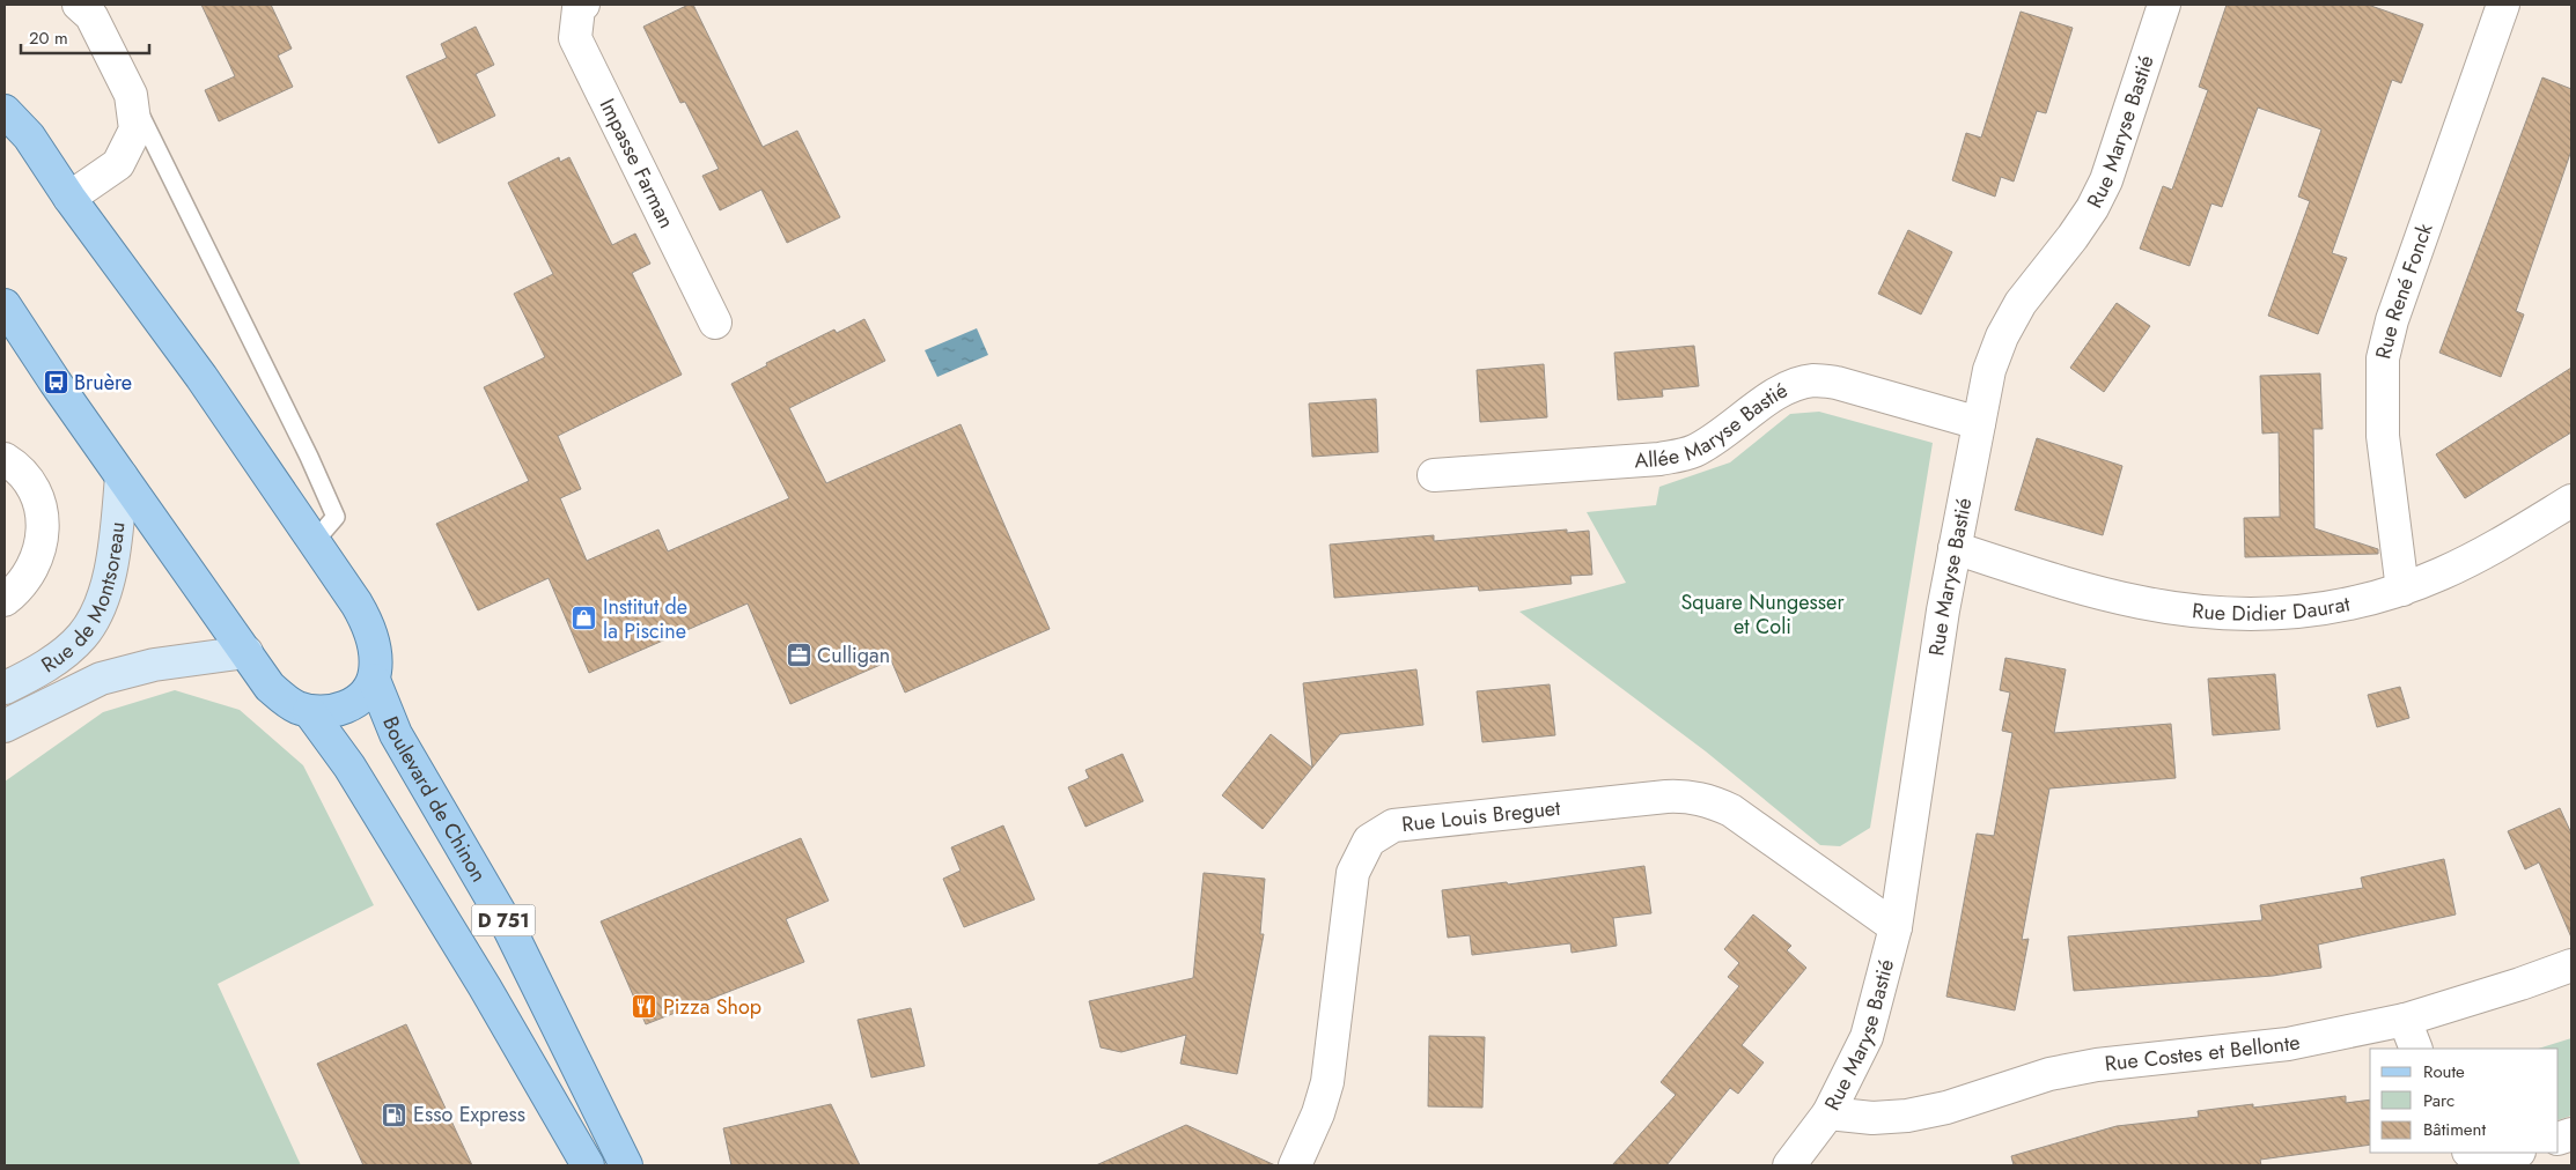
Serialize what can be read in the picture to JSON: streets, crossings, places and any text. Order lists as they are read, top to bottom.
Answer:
{
  "streets": {
    "main road": ["Boulevard de Chinon", "D 751"],
    "street": [
      "Rue Maryse Bastié",
      "Impasse Farman",
      "Rue René Fonck",
      "Allée Maryse Bastié",
      "Rue de Montsoreau",
      "Rue Didier Daurat",
      "Rue Louis Breguet",
      "Rue Costes et Bellonte"
    ]
  },
  "crossings": [
    ["Rue Maryse Bastié", "Allée Maryse Bastié"],
    ["Rue Maryse Bastié", "Rue Didier Daurat"],
    ["Rue Maryse Bastié", "Rue Louis Breguet"],
    ["Rue Maryse Bastié", "Rue Costes et Bellonte"],
    ["Rue René Fonck", "Rue Didier Daurat"]
  ],
  "parks": ["Square Nungesser et Coli"],
  "places": {
    "bus stop": ["Bruère"],
    "shop": ["Institut de la Piscine"],
    "office": ["Culligan"],
    "restaurant": ["Pizza Shop"],
    "fuel station": ["Esso Express"]
  },
  "legend": ["Route", "Parc", "Bâtiment"],
  "scale_bar": "20 m"
}
